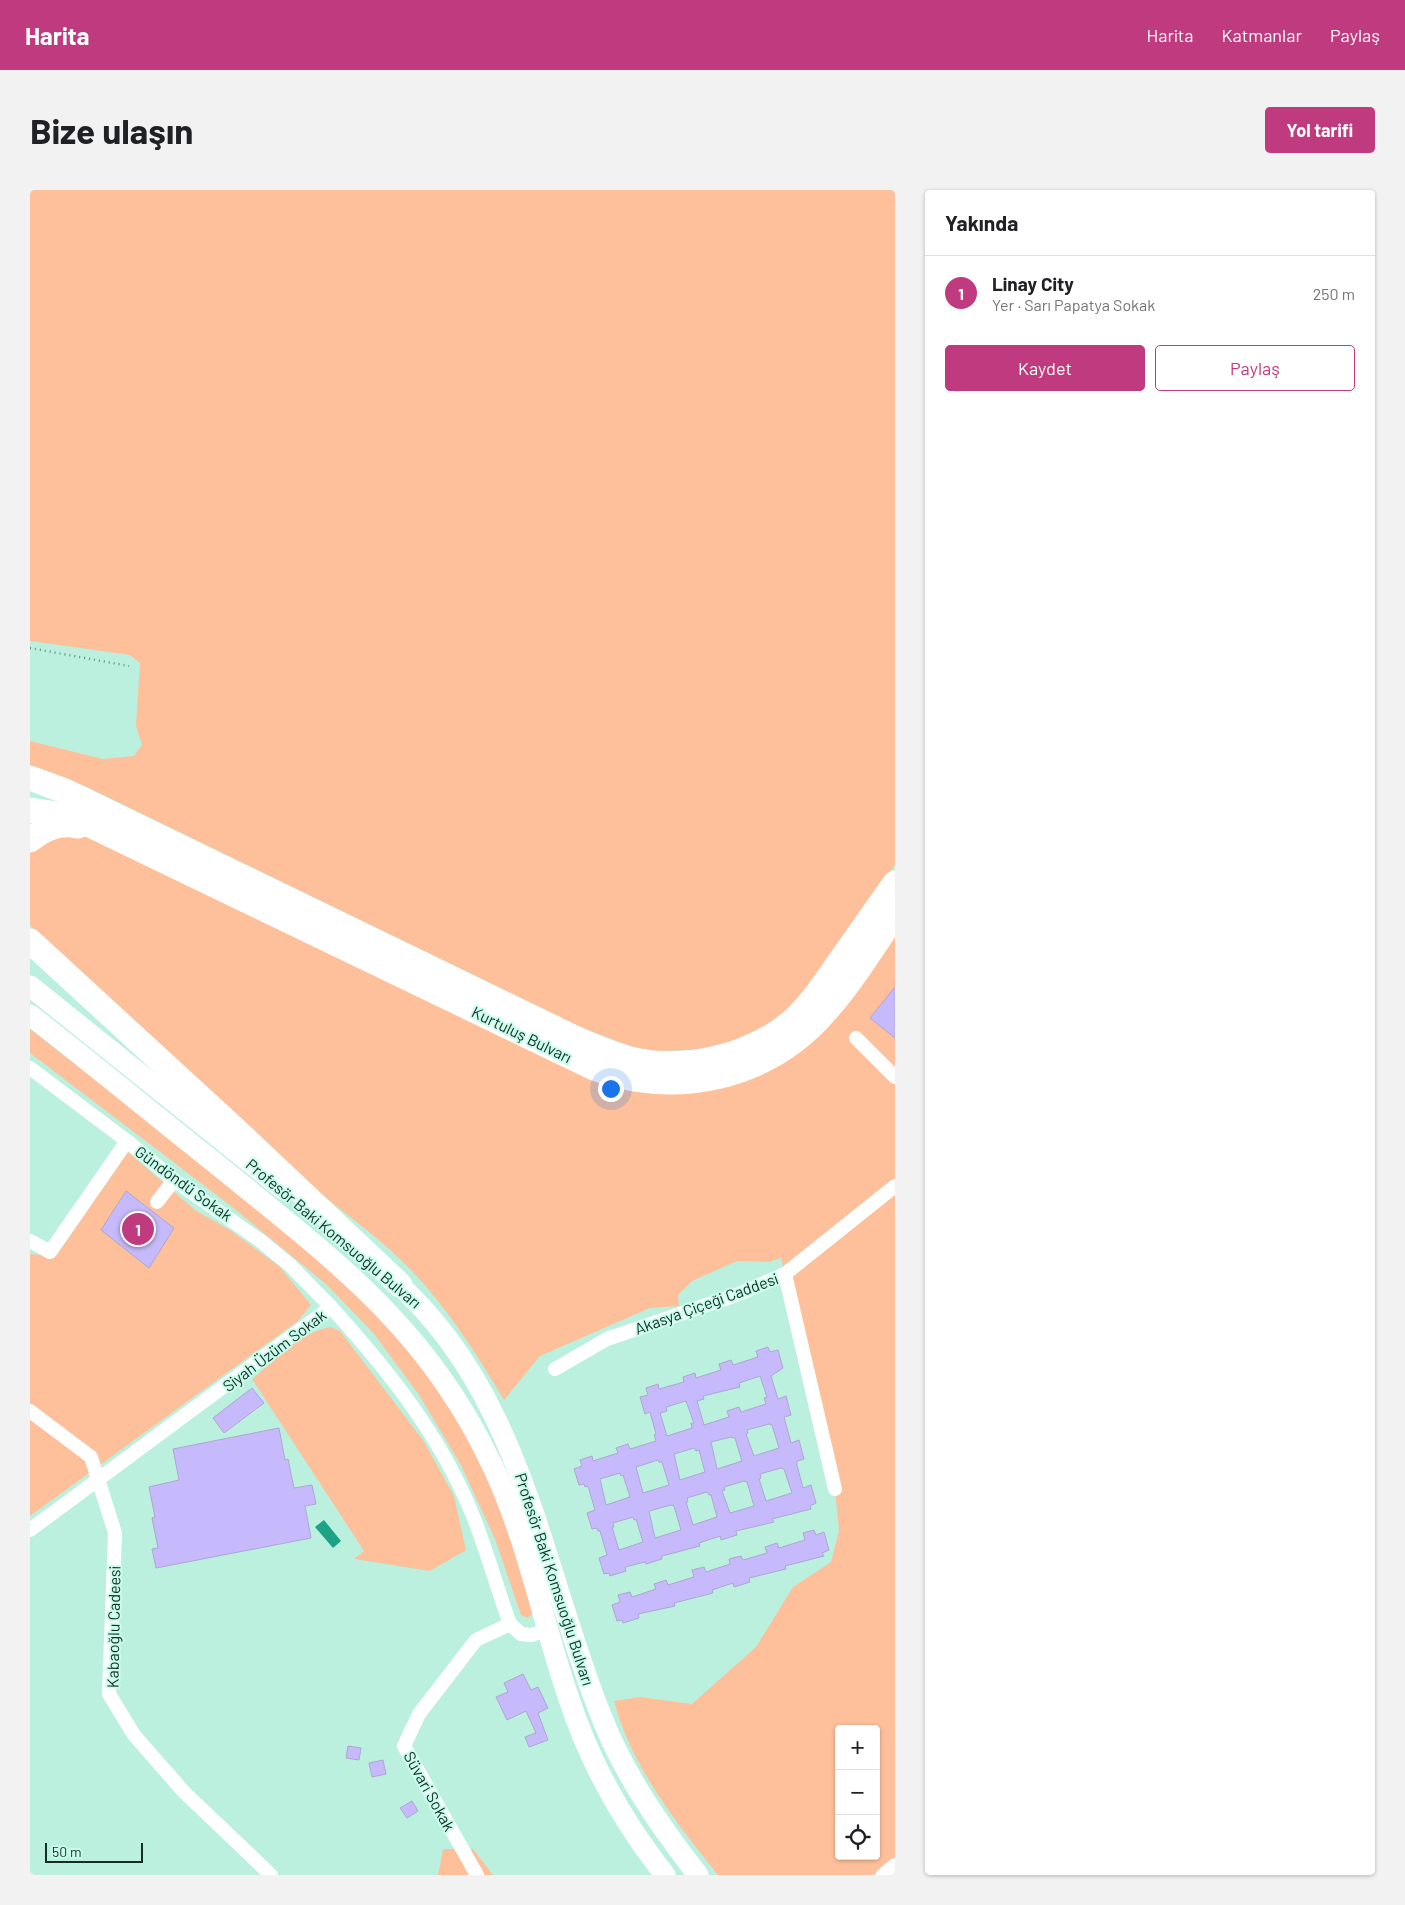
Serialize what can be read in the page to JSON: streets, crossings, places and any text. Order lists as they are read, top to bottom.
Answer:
{
  "streets": {
    "highway": ["Kurtuluş Bulvarı"],
    "main road": ["Profesör Baki Komsuoğlu Bulvarı"],
    "street": [
      "Gündöndü Sokak",
      "Akasya Çiçeği Caddesi",
      "Siyah Üzüm Sokak",
      "Kabaoğlu Cadeesi",
      "Süvari Sokak"
    ]
  },
  "crossings": [
    ["Gündöndü Sokak", "Siyah Üzüm Sokak"],
    ["Siyah Üzüm Sokak", "Kabaoğlu Cadeesi"],
    ["Siyah Üzüm Sokak", "Süvari Sokak"]
  ],
  "scale_bar": "50 m",
  "page": {
    "header": "Harita",
    "nav": ["Harita", "Katmanlar", "Paylaş"],
    "buttons": [
      "Yol tarifi",
      ["Kaydet", "Paylaş"]
    ],
    "title": "Bize ulaşın",
    "heading": "Yakında",
    "list": [
      {
        "mark": "1",
        "name": "Linay City",
        "note": "Yer · Sarı Papatya Sokak",
        "value": "250 m"
      }
    ],
    "pins": "1",
    "map_buttons": ["+", "−"],
    "scale": "50 m"
  }
}
